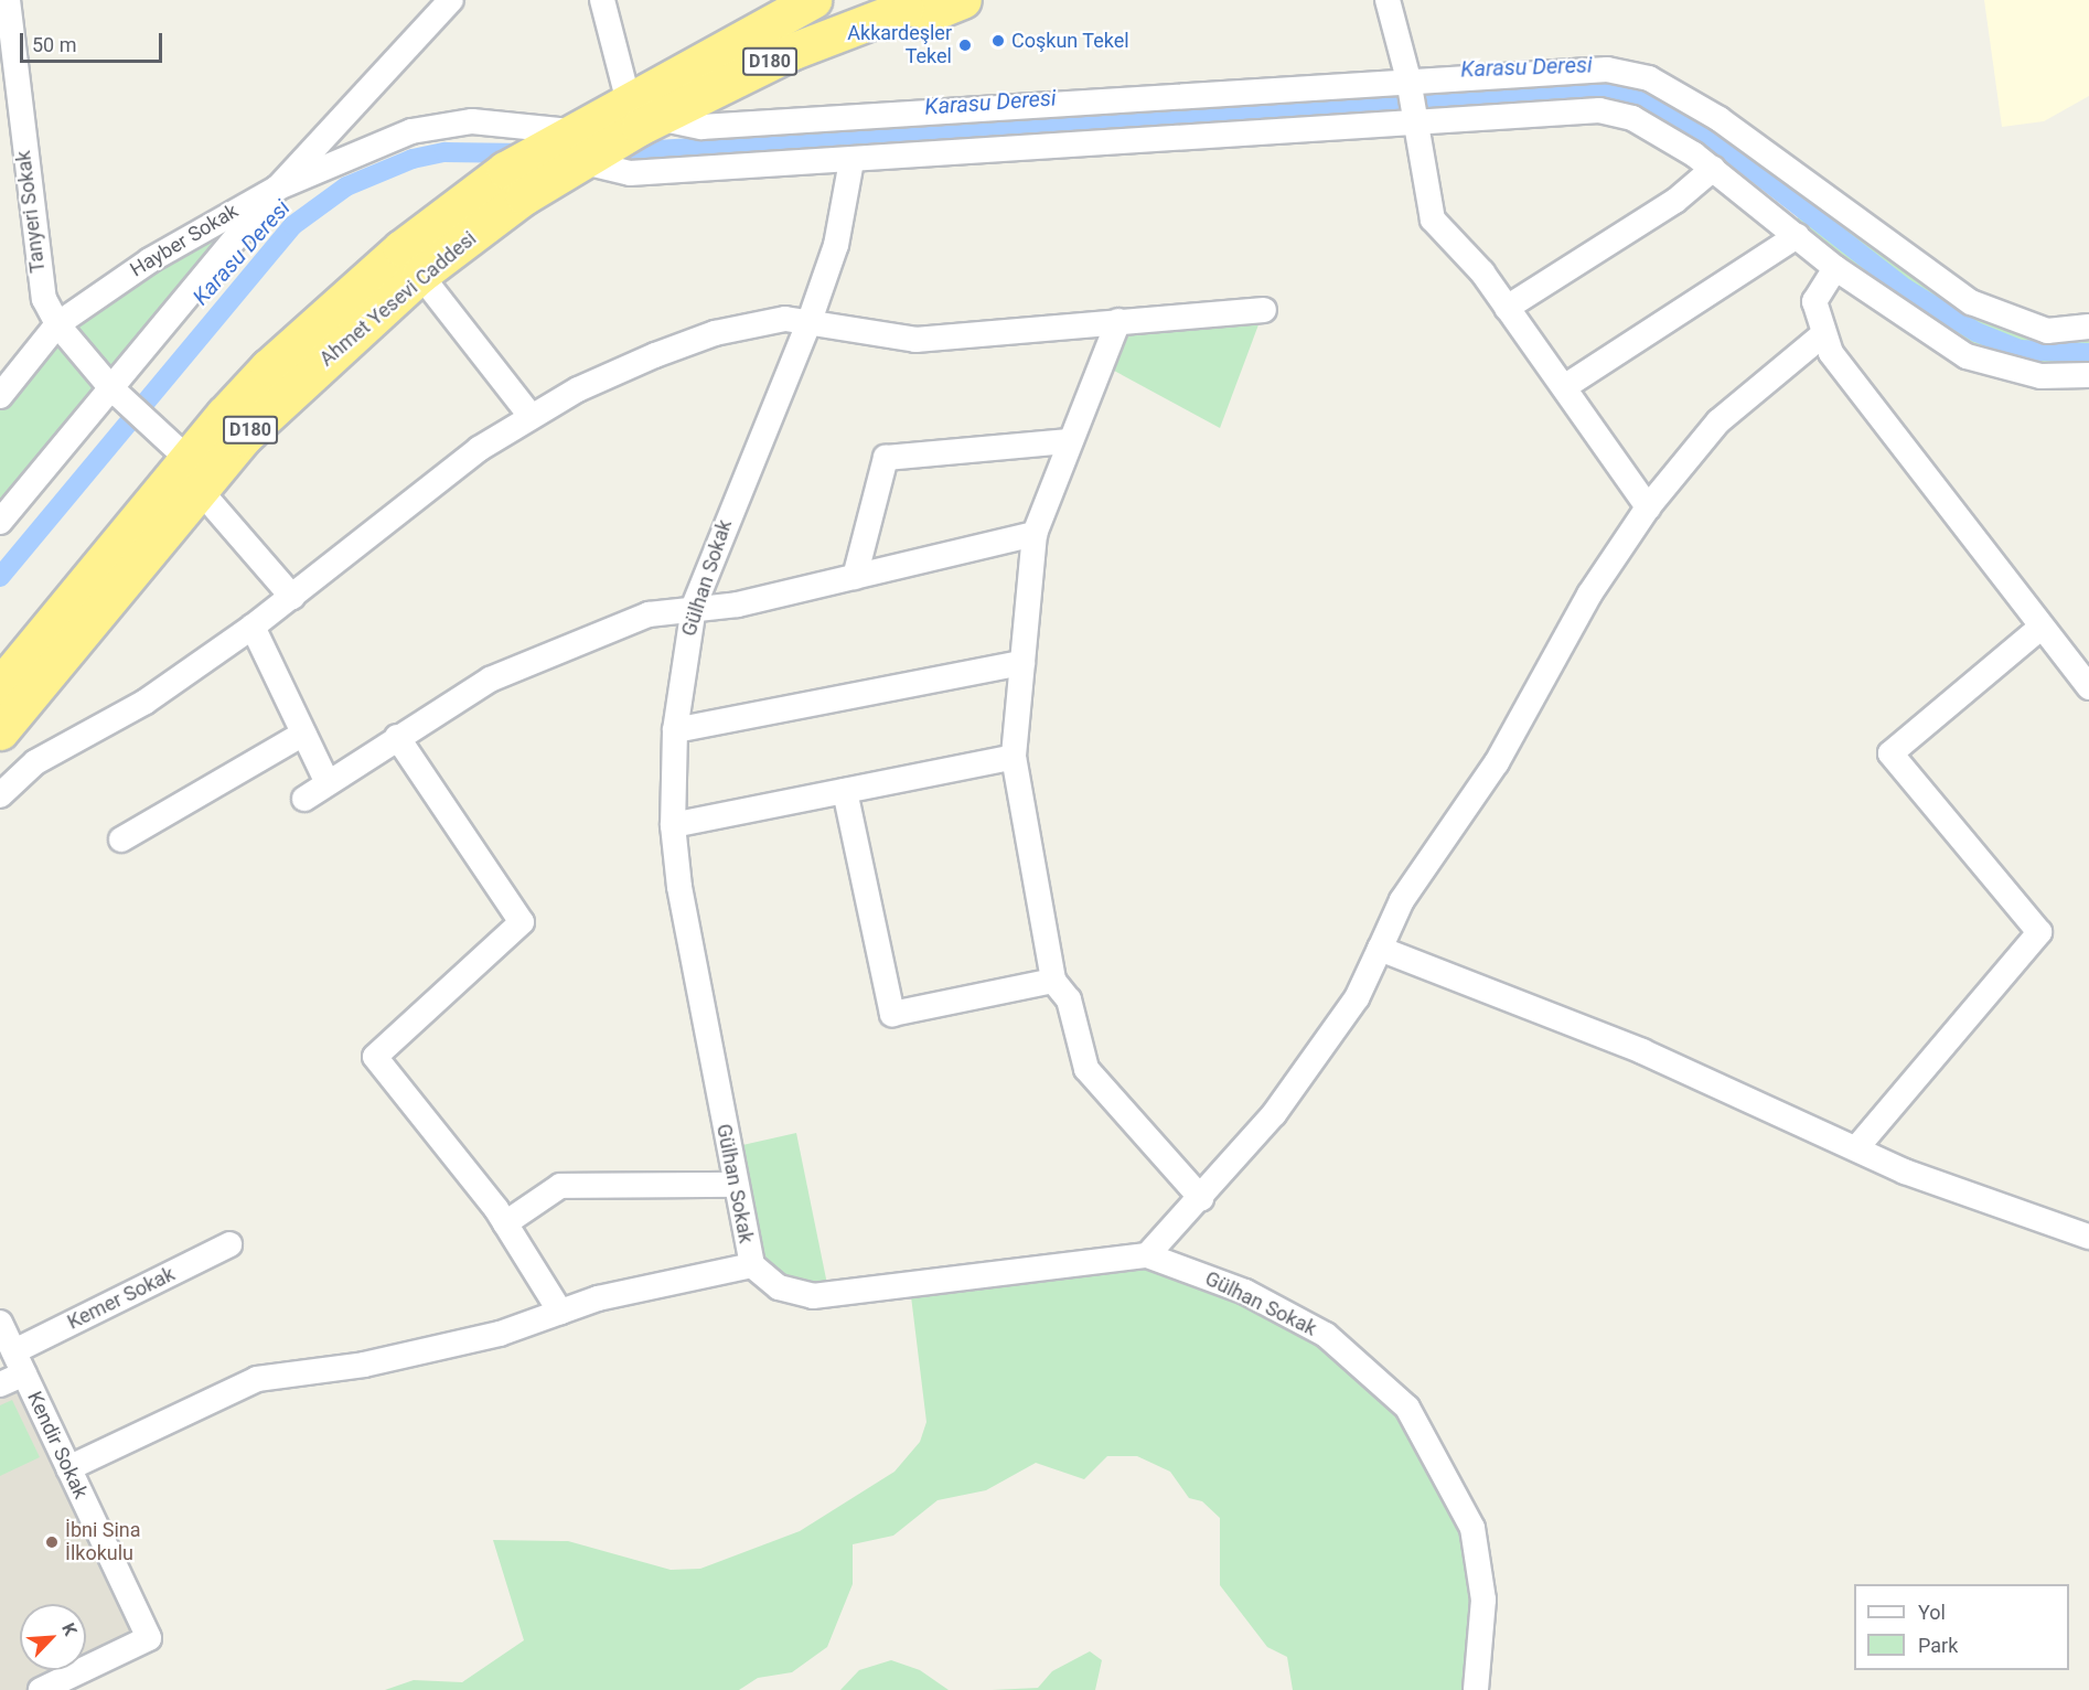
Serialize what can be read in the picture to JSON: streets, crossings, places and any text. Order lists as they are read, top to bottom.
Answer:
{
  "streets": {
    "highway": ["D180", "Ahmet Yesevi Caddesi"],
    "street": [
      "Tanyeri Sokak",
      "Hayber Sokak",
      "Gülhan Sokak",
      "Kemer Sokak",
      "Kendir Sokak"
    ]
  },
  "crossings": [
    ["Tanyeri Sokak", "Hayber Sokak"],
    ["Tanyeri Sokak", "Ahmet Yesevi Caddesi"],
    ["Kemer Sokak", "Kendir Sokak"]
  ],
  "water": ["Karasu Deresi"],
  "places": ["Coşkun Tekel", "Akkardeşler Tekel", "İbni Sina İlkokulu"],
  "legend": ["Yol", "Park"],
  "scale_bar": "50 m",
  "north": "top right"
}
